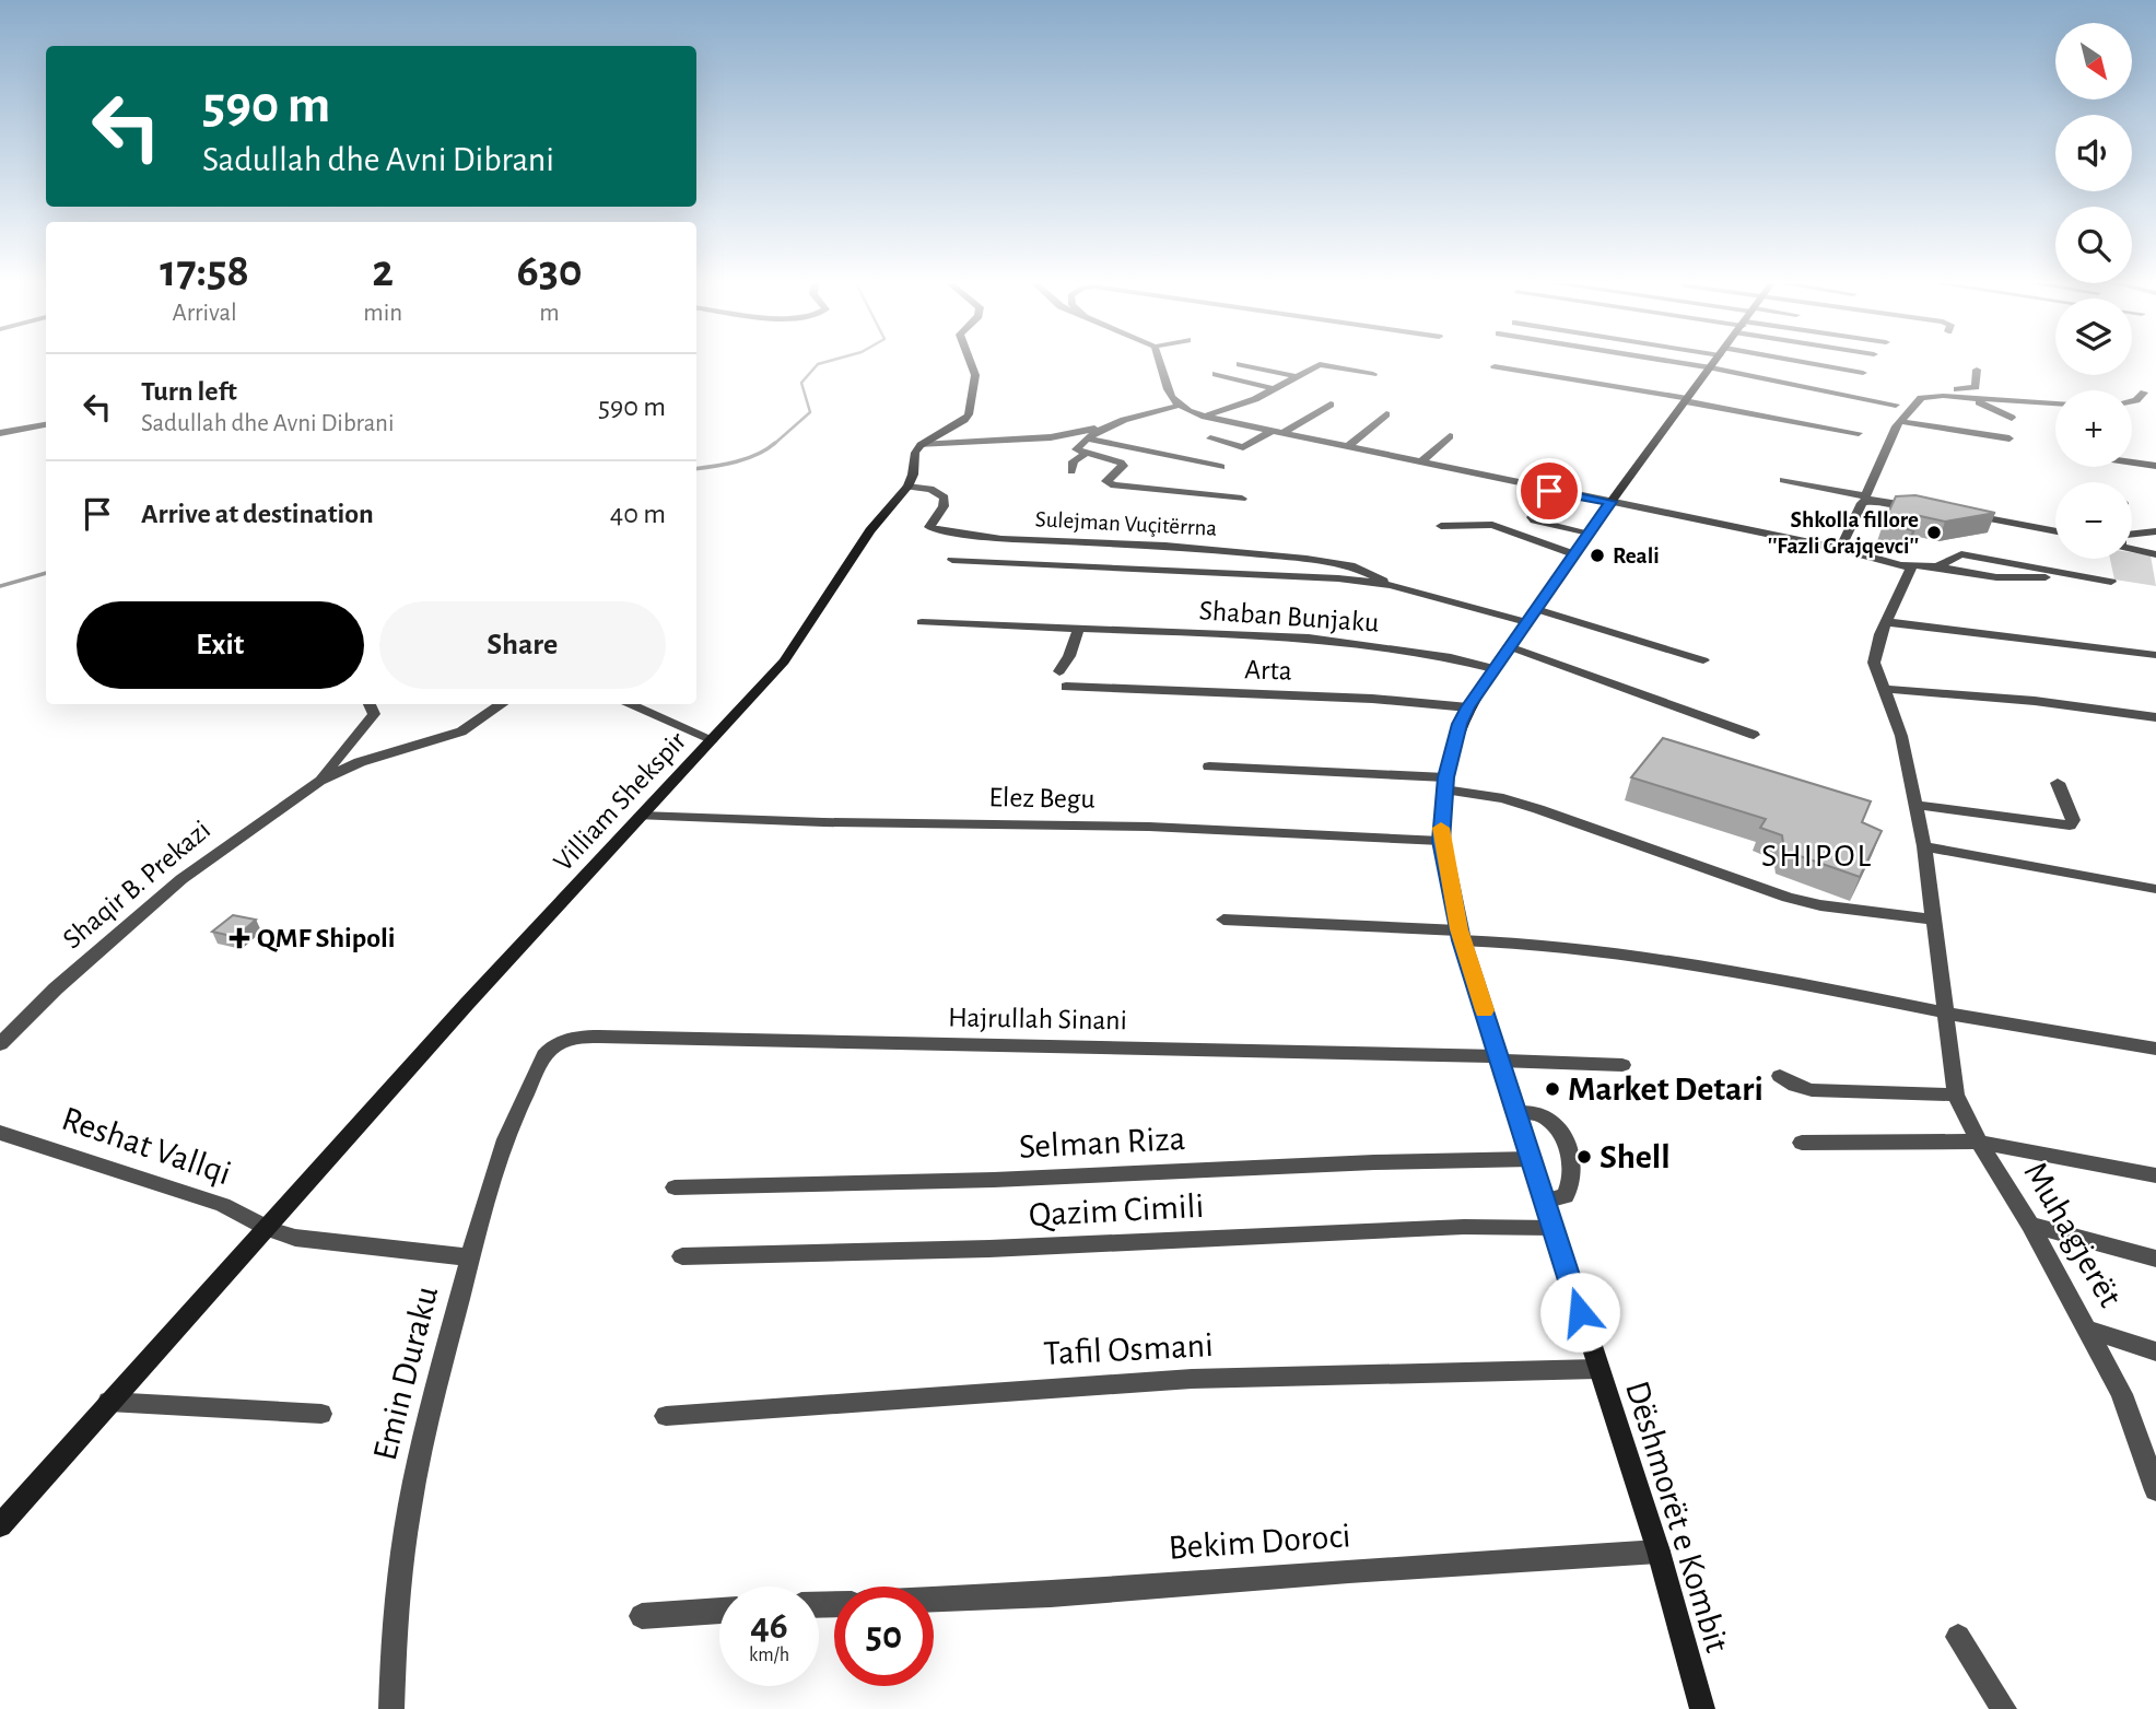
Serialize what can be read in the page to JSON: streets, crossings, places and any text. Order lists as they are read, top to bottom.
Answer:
{
  "streets": {
    "main road": ["Villiam Shekspir", "Dëshmorët e Kombit"],
    "street": [
      "Sulejman Vuçitërrna",
      "Shaban Bunjaku",
      "Arta",
      "Elez Begu",
      "Shaqir B. Prekazi",
      "Hajrullah Sinani",
      "Selman Riza",
      "Reshat Vallqi",
      "Qazim Cimili",
      "Muhagjerët",
      "Tafil Osmani",
      "Emin Duraku",
      "Bekim Doroci"
    ]
  },
  "crossings": [
    ["Sulejman Vuçitërrna", "Villiam Shekspir"],
    ["Sulejman Vuçitërrna", "Dëshmorët e Kombit"],
    ["Shaban Bunjaku", "Dëshmorët e Kombit"],
    ["Arta", "Dëshmorët e Kombit"],
    ["Elez Begu", "Villiam Shekspir"],
    ["Elez Begu", "Dëshmorët e Kombit"],
    ["Villiam Shekspir", "Reshat Vallqi"],
    ["Villiam Shekspir", "Emin Duraku"],
    ["Hajrullah Sinani", "Emin Duraku"],
    ["Hajrullah Sinani", "Dëshmorët e Kombit"],
    ["Selman Riza", "Dëshmorët e Kombit"],
    ["Reshat Vallqi", "Emin Duraku"],
    ["Qazim Cimili", "Dëshmorët e Kombit"],
    ["Tafil Osmani", "Dëshmorët e Kombit"],
    ["Dëshmorët e Kombit", "Bekim Doroci"]
  ],
  "districts": ["SHIPOL"],
  "places": {
    "other": [
      "Shkolla fillore ''Fazli Grajqevci''",
      "Reali",
      "Market Detari",
      "Shell"
    ],
    "health": ["QMF Shipoli"]
  },
  "north": "bottom right",
  "page": {
    "map_buttons": ["+", "−"],
    "turn": ["590 m", "Sadullah dhe Avni Dibrani"],
    "eta": [
      "17:58",
      "Arrival",
      "2",
      "min",
      "630",
      "m"
    ],
    "list": [
      {
        "name": "Turn left",
        "note": "Sadullah dhe Avni Dibrani",
        "value": "590 m"
      },
      {
        "name": "Arrive at destination",
        "value": "40 m"
      }
    ],
    "buttons": ["Exit", "Share"],
    "speed": "46 km/h",
    "limit": "50"
  }
}
